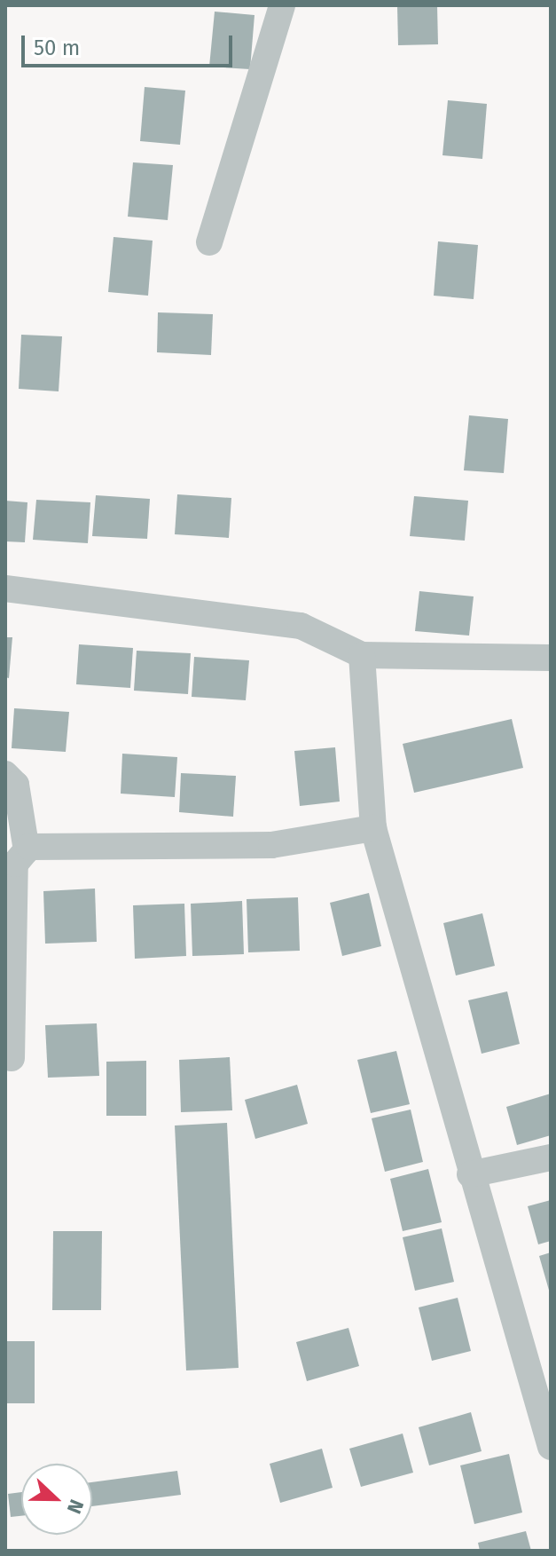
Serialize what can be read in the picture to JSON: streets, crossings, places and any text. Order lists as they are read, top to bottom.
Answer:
{
  "scale_bar": "50 m",
  "north": "right"
}
